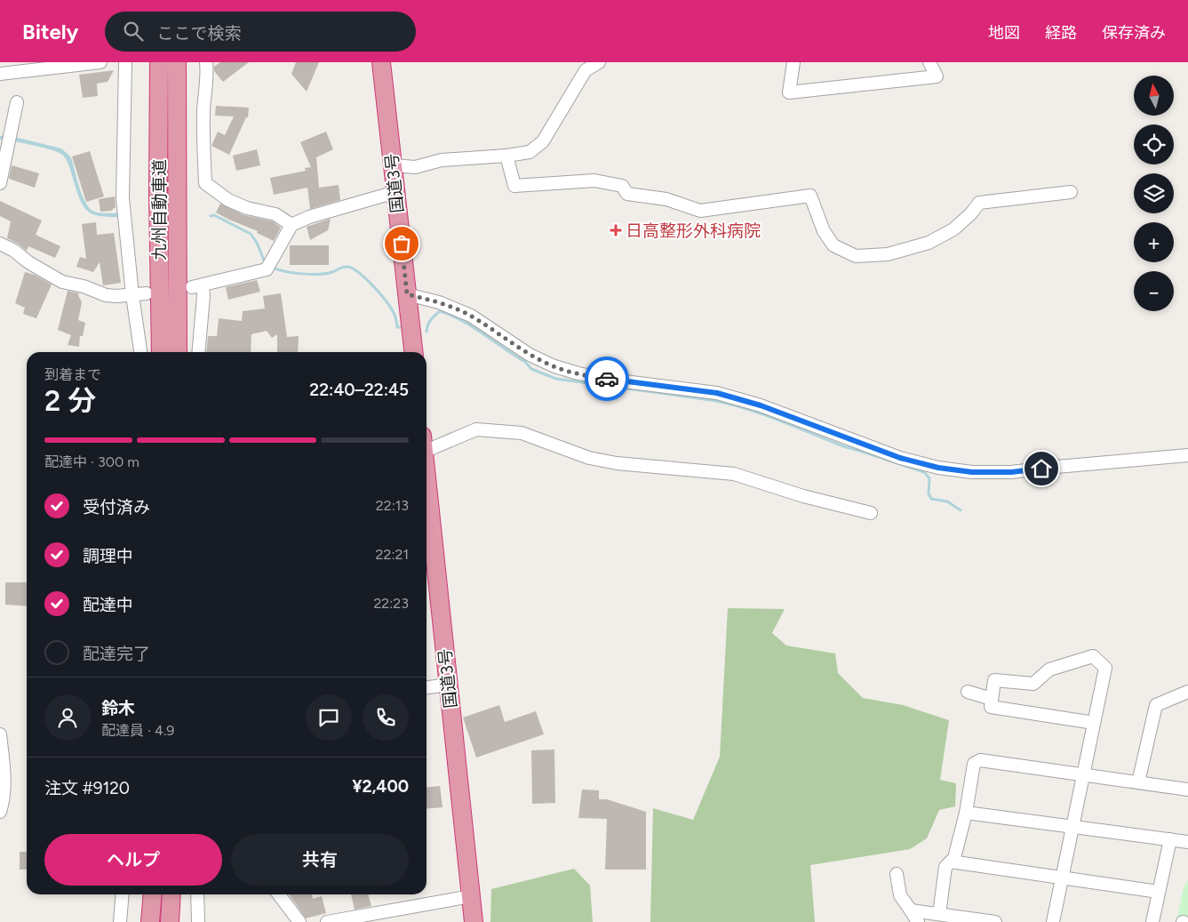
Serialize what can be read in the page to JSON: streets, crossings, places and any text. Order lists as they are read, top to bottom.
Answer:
{
  "streets": {
    "highway": ["国道3号", "九州自動車道"]
  },
  "places": {
    "health": ["日高整形外科病院"]
  },
  "north": "top",
  "page": {
    "header": "Bitely",
    "search": "ここで検索",
    "nav": ["地図", "経路", "保存済み"],
    "map_buttons": ["+", "−"],
    "heading": ["2 分", "到着まで", "22:40–22:45"],
    "panel": [
      "鈴木",
      "配達員 · 4.9",
      "注文 #9120",
      "¥2,400"
    ],
    "bar": "配達中 · 300 m",
    "list": [
      ["受付済み", "22:13"],
      ["調理中", "22:21"],
      ["配達中", "22:23"],
      "配達完了"
    ],
    "buttons": ["ヘルプ", "共有"]
  }
}
